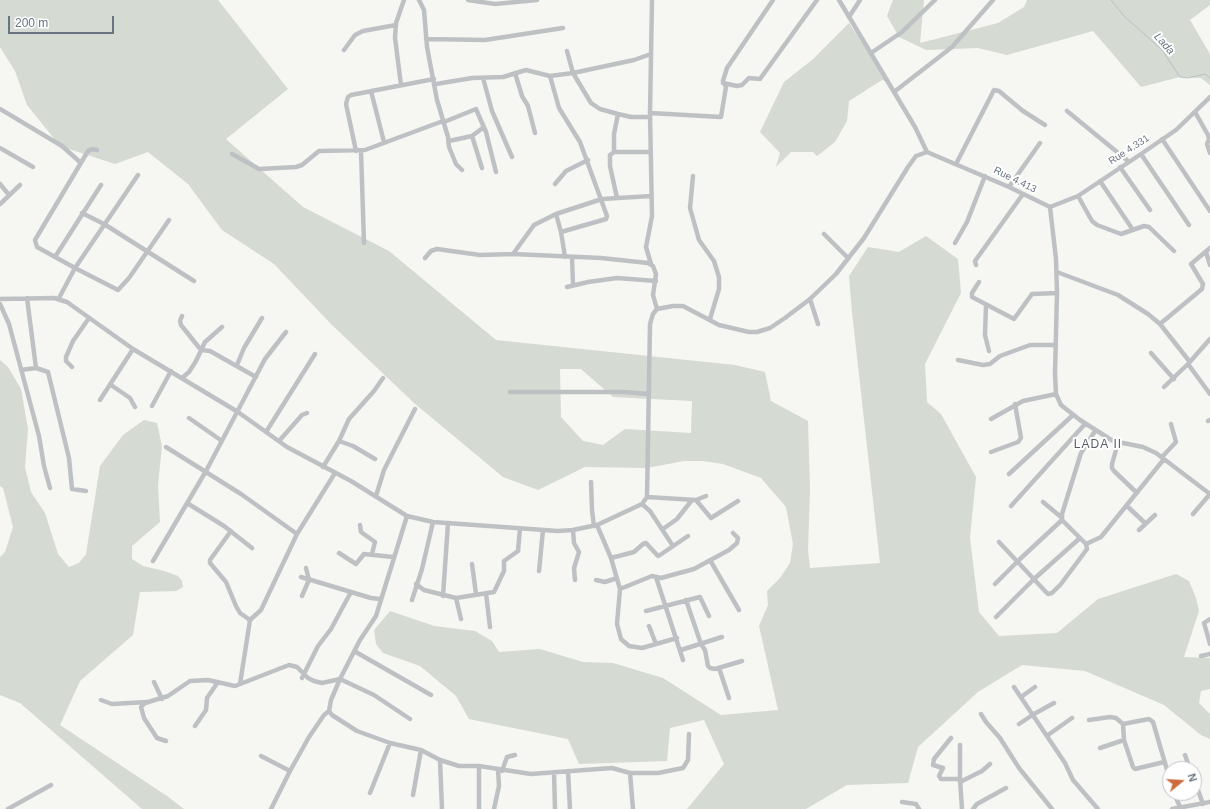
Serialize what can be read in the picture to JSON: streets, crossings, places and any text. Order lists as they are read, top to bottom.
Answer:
{
  "streets": {
    "street": ["Rue 4.331", "Rue 4.413"]
  },
  "crossings": [
    ["Rue 4.331", "Rue 4.413"]
  ],
  "districts": ["LADA II"],
  "water": ["Lada"],
  "scale_bar": "200 m",
  "north": "right"
}
